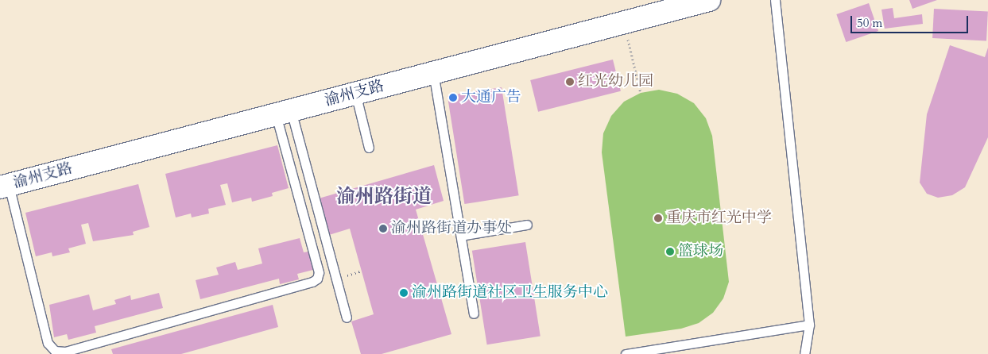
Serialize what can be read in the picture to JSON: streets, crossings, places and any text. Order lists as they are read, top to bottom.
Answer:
{
  "streets": {
    "street": ["渝州支路"]
  },
  "districts": ["渝州路街道"],
  "places": [
    "红光幼儿园",
    "大通广告",
    "重庆市红光中学",
    "渝州路街道办事处",
    "篮球场",
    "渝州路街道社区卫生服务中心"
  ],
  "scale_bar": "50 m"
}
